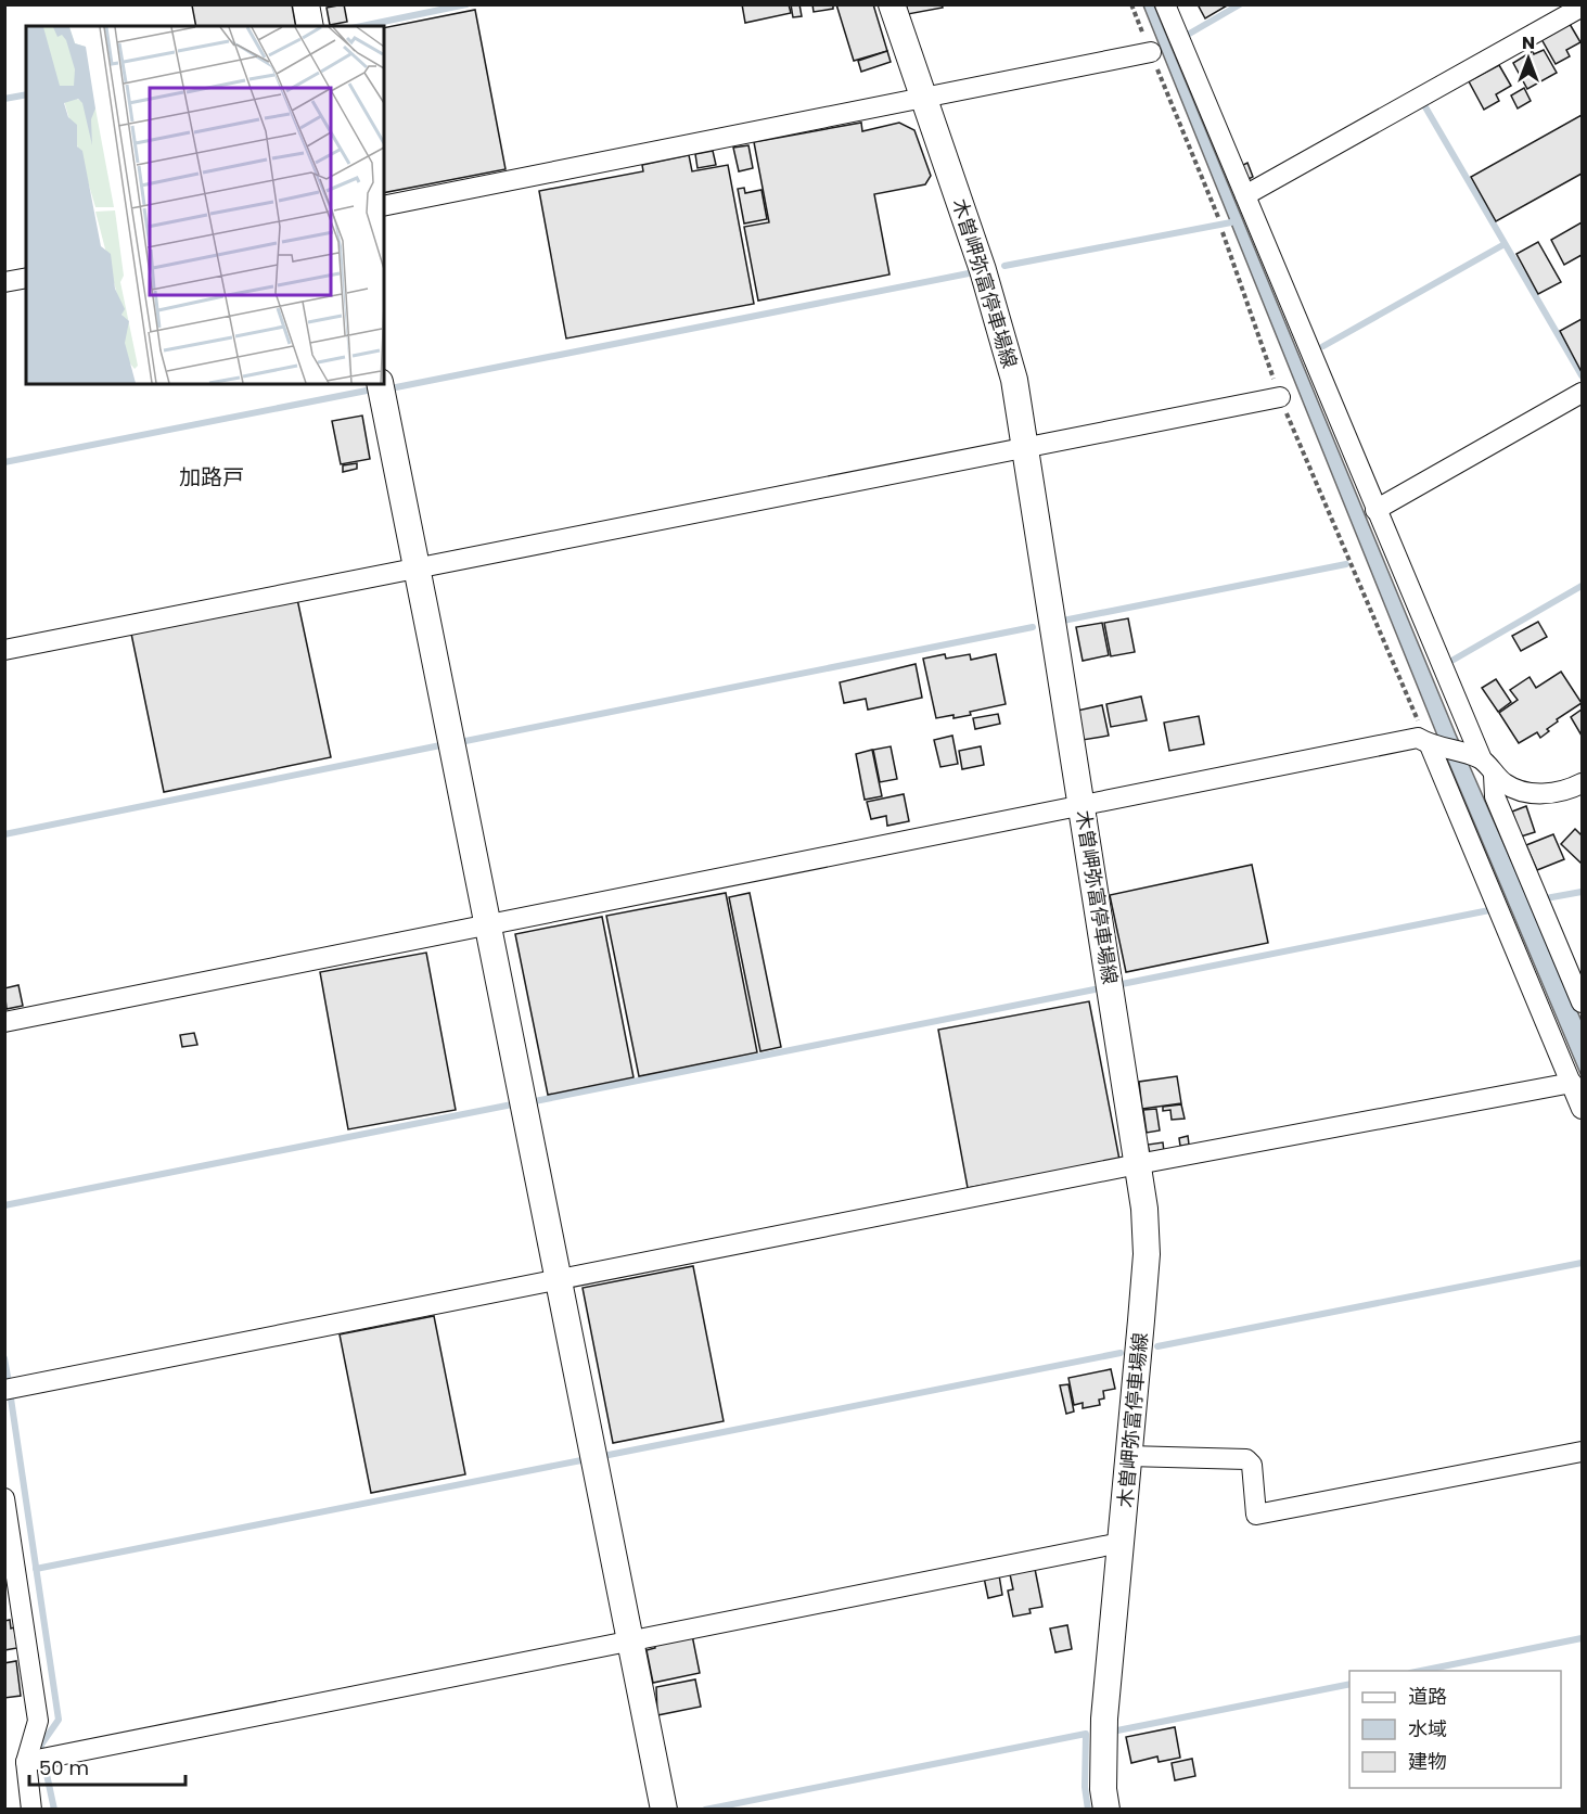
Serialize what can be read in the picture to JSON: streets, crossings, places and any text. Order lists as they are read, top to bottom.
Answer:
{
  "streets": {
    "main road": ["木曽岬弥富停車場線"]
  },
  "districts": ["加路戸"],
  "legend": ["道路", "水域", "建物"],
  "scale_bar": "50 m",
  "north": "top"
}
